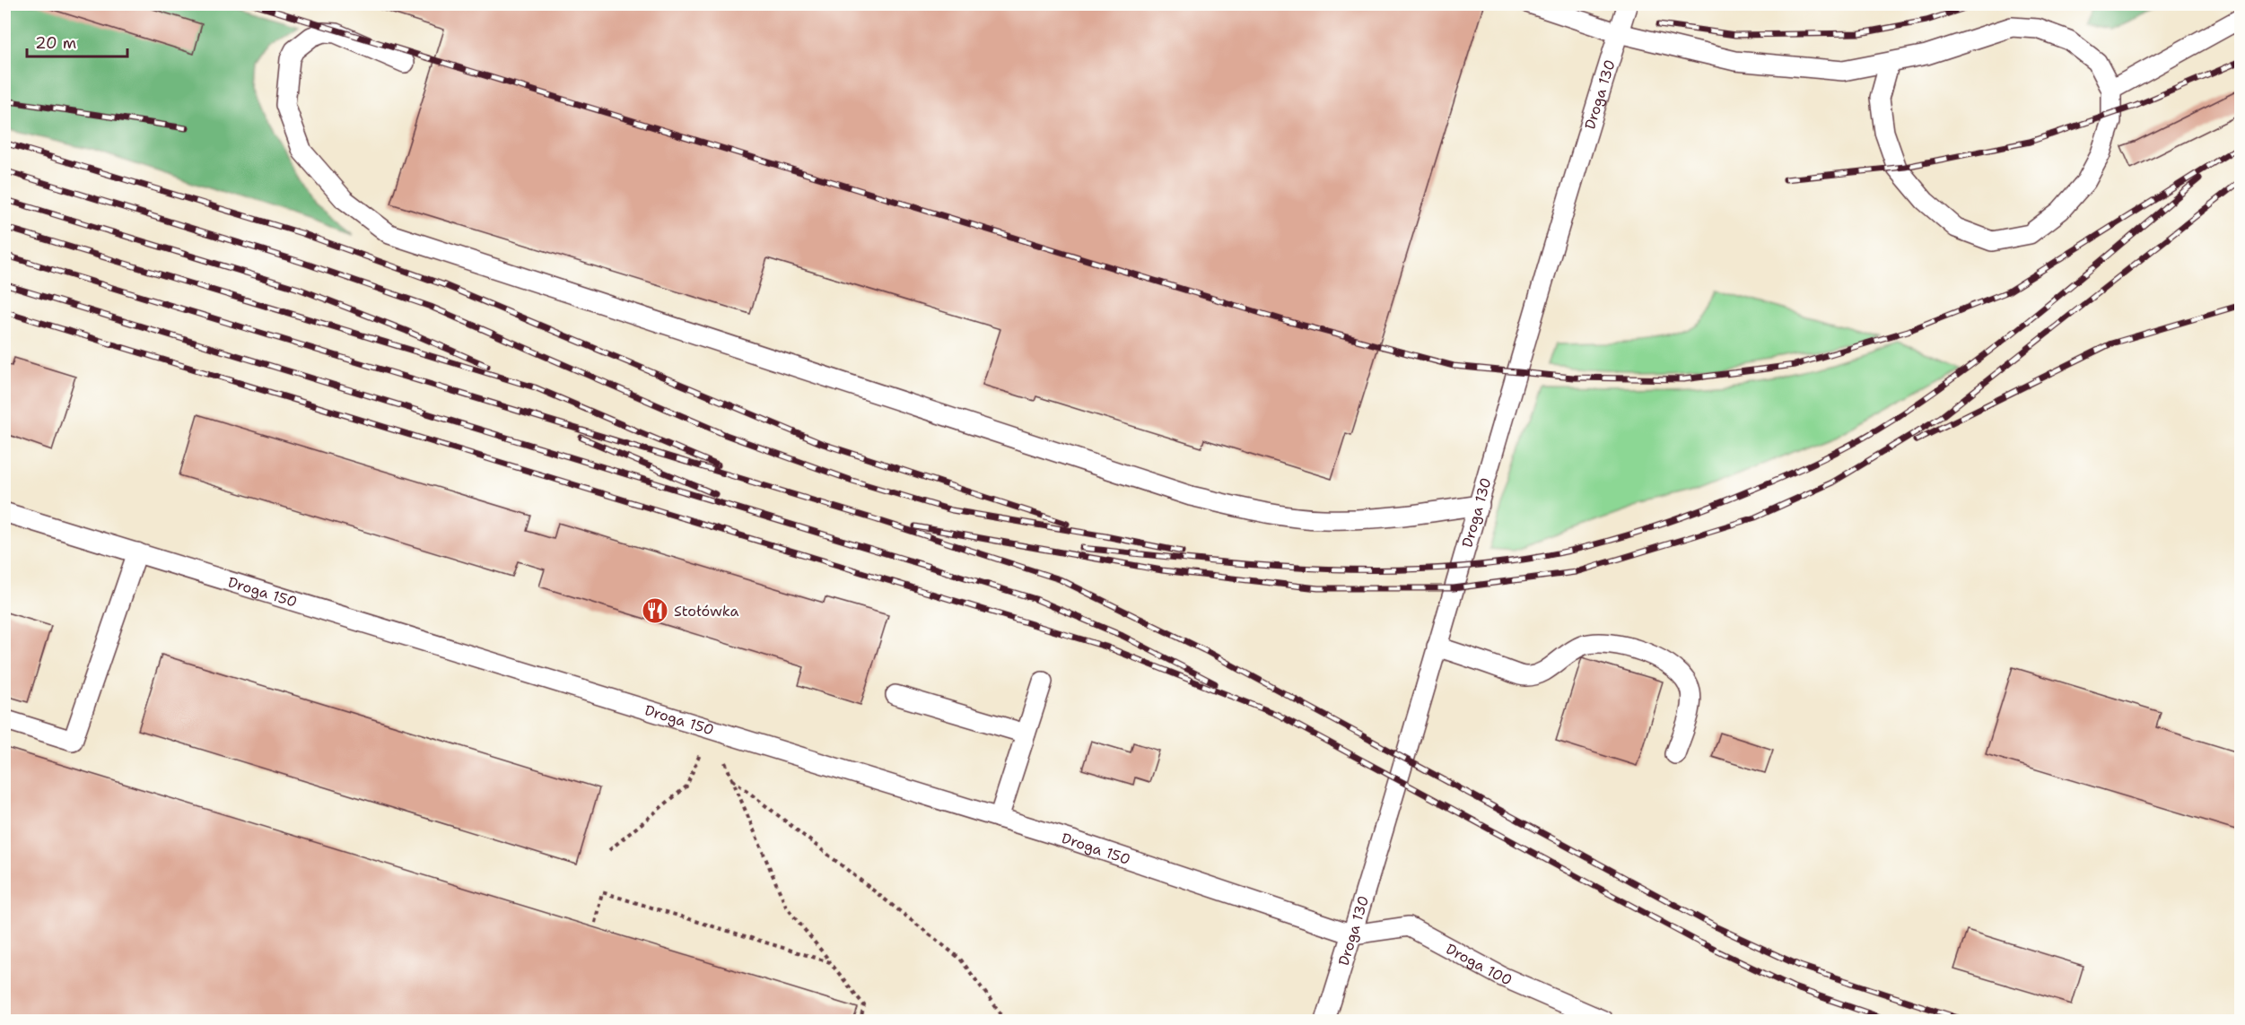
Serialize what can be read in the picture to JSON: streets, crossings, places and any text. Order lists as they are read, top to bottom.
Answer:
{
  "streets": {
    "lane": ["Droga 130", "Droga 150", "Droga 100"]
  },
  "crossings": [
    ["Droga 130", "Droga 150"],
    ["Droga 130", "Droga 100"],
    ["Droga 150", "Droga 100"]
  ],
  "places": {
    "restaurant": ["Stołówka"]
  },
  "scale_bar": "20 m"
}
